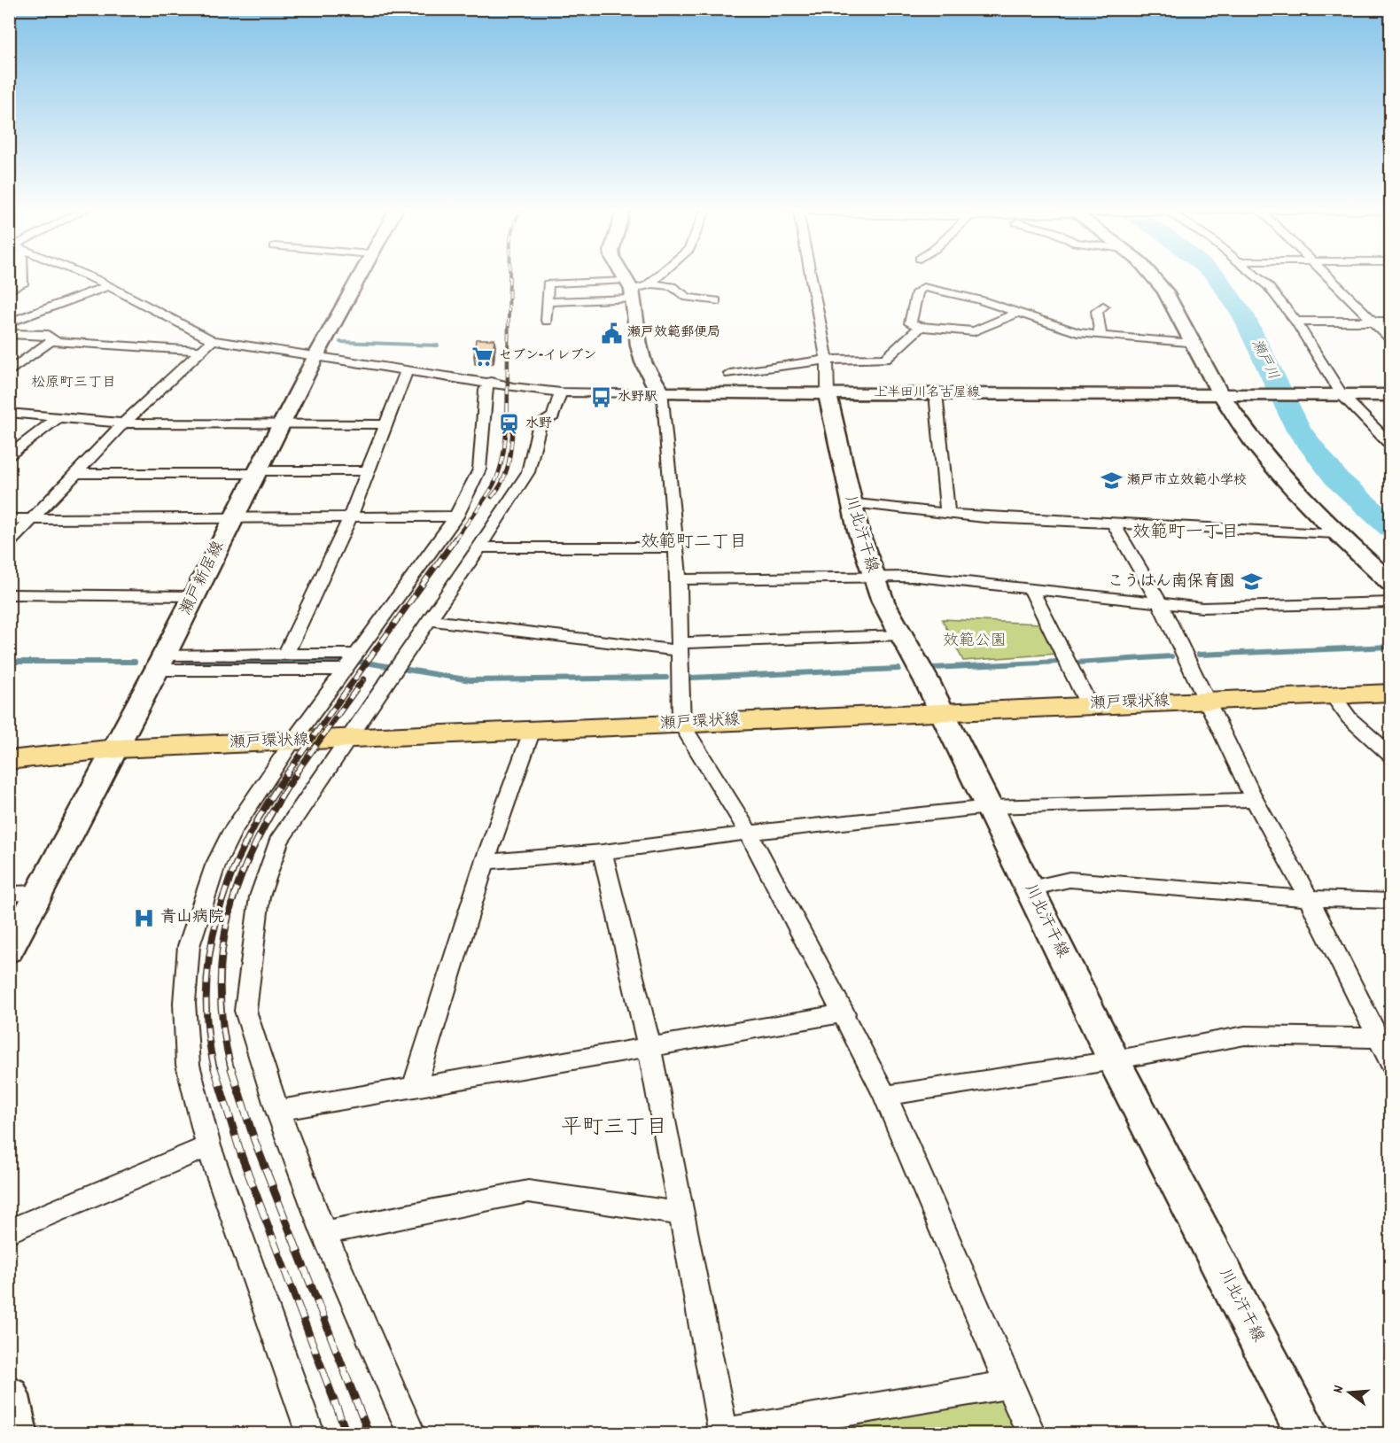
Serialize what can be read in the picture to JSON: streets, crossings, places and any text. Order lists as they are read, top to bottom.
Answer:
{
  "streets": {
    "main road": ["瀬戸環状線"],
    "street": ["上半田川名古屋線", "川北汗干線", "瀬戸新居線"]
  },
  "crossings": [
    ["上半田川名古屋線", "川北汗干線"],
    ["川北汗干線", "瀬戸環状線"],
    ["瀬戸新居線", "瀬戸環状線"]
  ],
  "districts": [
    "松原町三丁目",
    "效範町一丁目",
    "效範町二丁目",
    "平町三丁目"
  ],
  "water": ["瀬戸川"],
  "parks": ["效範公園"],
  "places": {
    "public building": ["瀬戸效範郵便局"],
    "supermarket": ["セブン-イレブン"],
    "bus stop": ["水野駅"],
    "station": ["水野"],
    "school or university": ["瀬戸市立效範小学校", "こうはん南保育園"],
    "hospital": ["青山病院"]
  },
  "north": "left"
}
